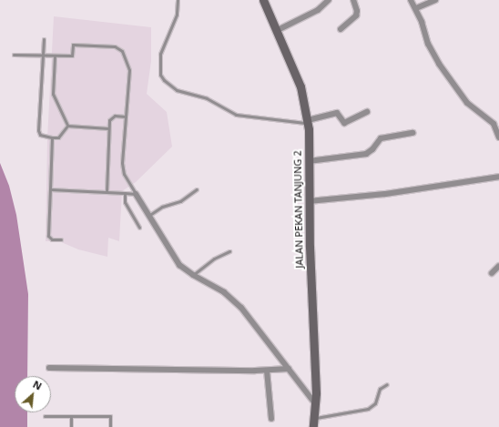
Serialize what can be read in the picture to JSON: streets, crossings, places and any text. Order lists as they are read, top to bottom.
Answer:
{
  "streets": {
    "street": ["JALAN PEKAN TANJUNG 2"]
  },
  "north": "top right"
}
